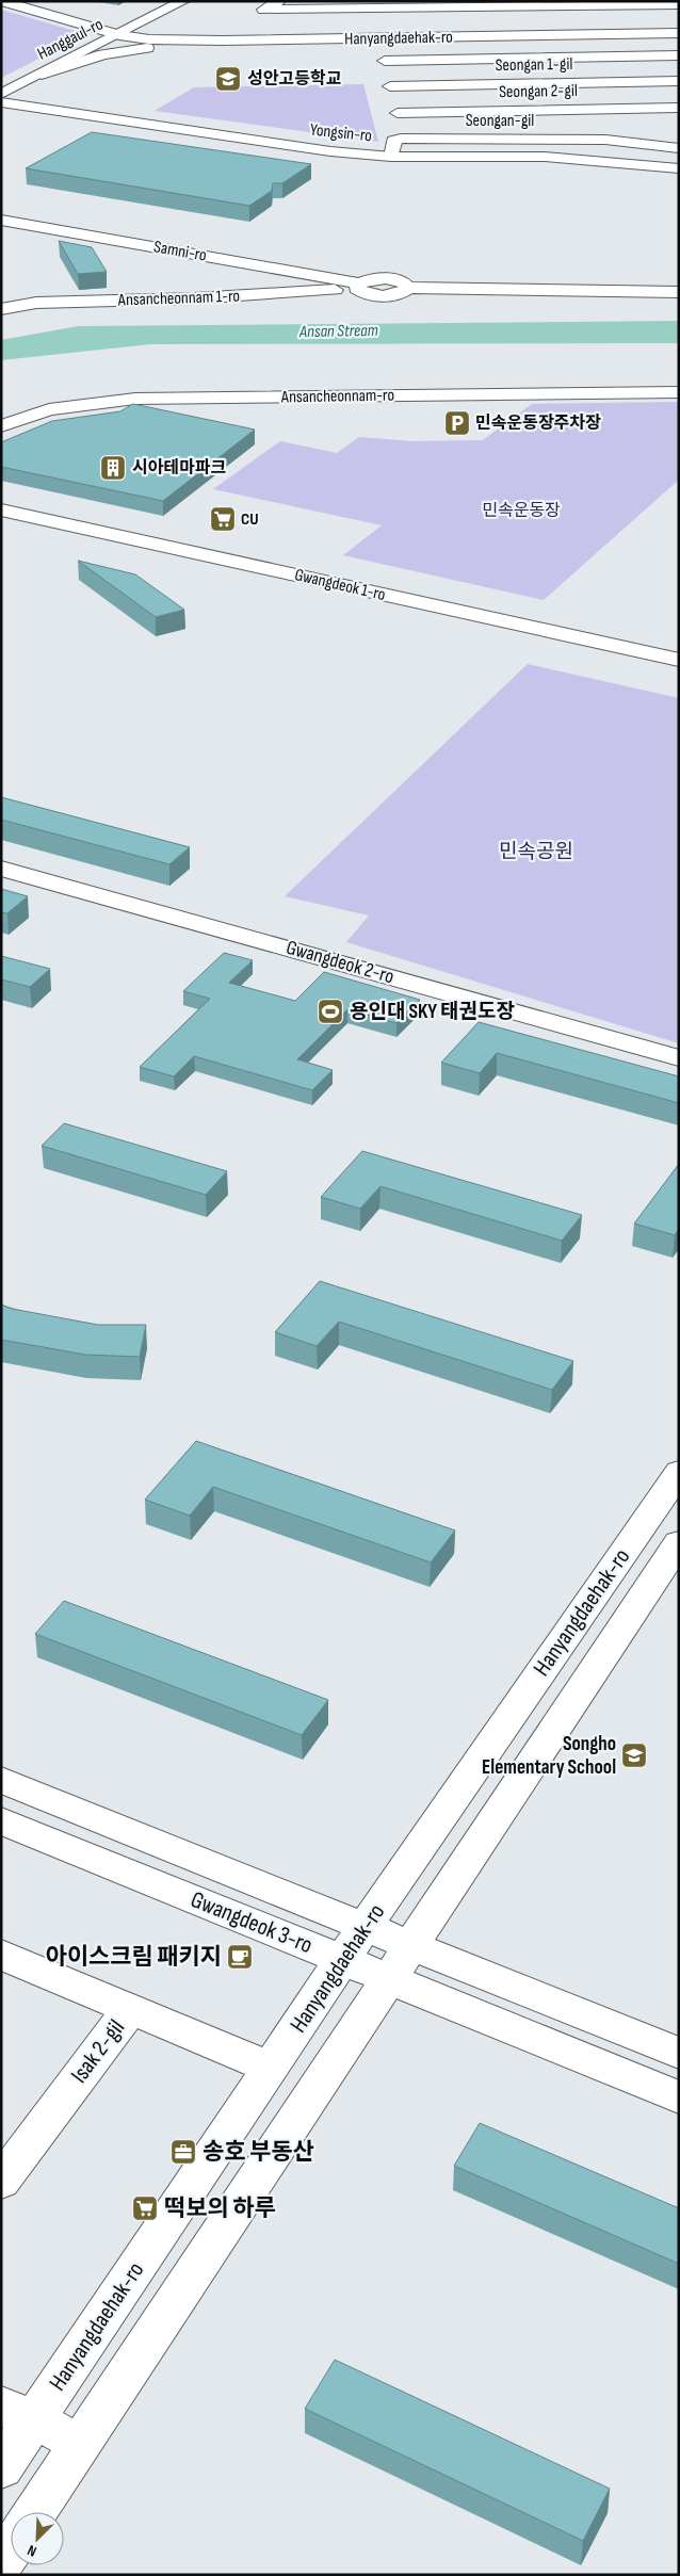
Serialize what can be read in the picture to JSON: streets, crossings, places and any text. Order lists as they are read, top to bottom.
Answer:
{
  "streets": {
    "street": [
      "Hanyangdaehak-ro",
      "Hanggaul-ro",
      "Seongan 1-gil",
      "Seongan 2-gil",
      "Seongan-gil",
      "Yongsin-ro",
      "Samni-ro",
      "Ansancheonnam 1-ro",
      "Ansancheonnam-ro",
      "Gwangdeok 1-ro",
      "Gwangdeok 2-ro",
      "Gwangdeok 3-ro",
      "Isak 2-gil"
    ]
  },
  "crossings": [
    ["Hanyangdaehak-ro", "Hanggaul-ro"],
    ["Hanyangdaehak-ro", "Gwangdeok 3-ro"],
    ["Samni-ro", "Ansancheonnam 1-ro"]
  ],
  "water": ["Ansan Stream"],
  "parks": ["민속운동장", "민속공원"],
  "places": {
    "school or university": ["성안고등학교", "Songho Elementary School"],
    "parking": ["민속운동장주차장"],
    "building": ["시아테마파크"],
    "supermarket": ["CU", "떡보의 하루"],
    "sports": ["용인대 SKY 태권도장"],
    "cafe": ["아이스크림 패키지"],
    "office": ["송호 부동산"]
  },
  "north": "bottom left"
}
